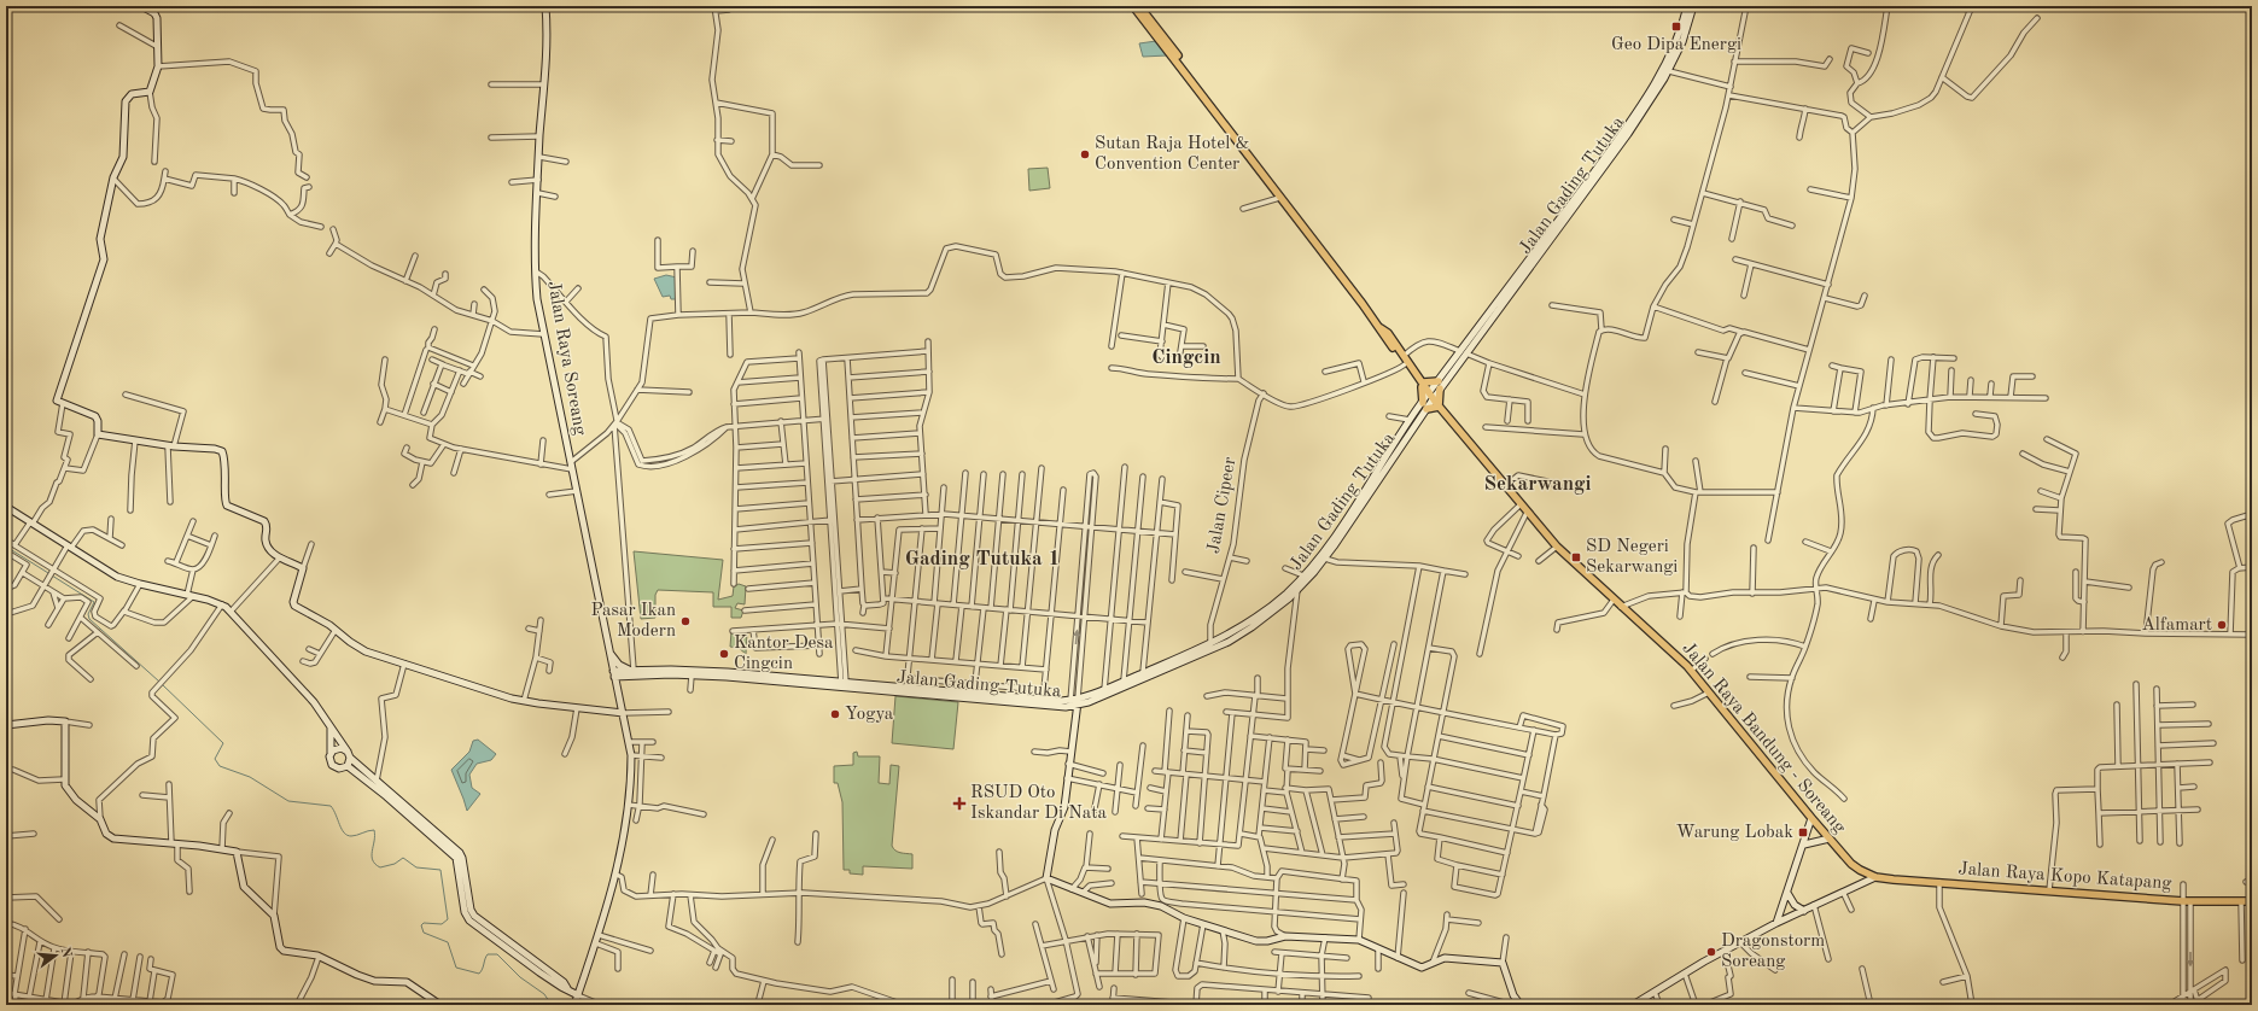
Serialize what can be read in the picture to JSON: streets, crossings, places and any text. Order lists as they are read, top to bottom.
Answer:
{
  "streets": {
    "main road": ["Jalan Raya Bandung - Soreang", "Jalan Raya Kopo Katapang"],
    "street": ["Jalan Gading Tutuka", "Jalan Raya Soreang", "Jalan Cipeer"]
  },
  "crossings": [
    ["Jalan Gading Tutuka", "Jalan Raya Soreang"],
    ["Jalan Gading Tutuka", "Jalan Cipeer"],
    ["Jalan Gading Tutuka", "Jalan Raya Bandung - Soreang"],
    ["Jalan Raya Bandung - Soreang", "Jalan Raya Kopo Katapang"]
  ],
  "districts": ["Cingcin", "Sekarwangi", "Gading Tutuka 1"],
  "places": {
    "transit": ["Geo Dipa Energi", "SD Negeri Sekarwangi", "Warung Lobak"],
    "other": [
      "Sutan Raja Hotel & Convention Center",
      "Pasar Ikan Modern",
      "Alfamart",
      "Kantor Desa Cingcin",
      "Yogya",
      "Dragonstorm Soreang"
    ],
    "health": ["RSUD Oto Iskandar Di Nata"]
  },
  "north": "right"
}
